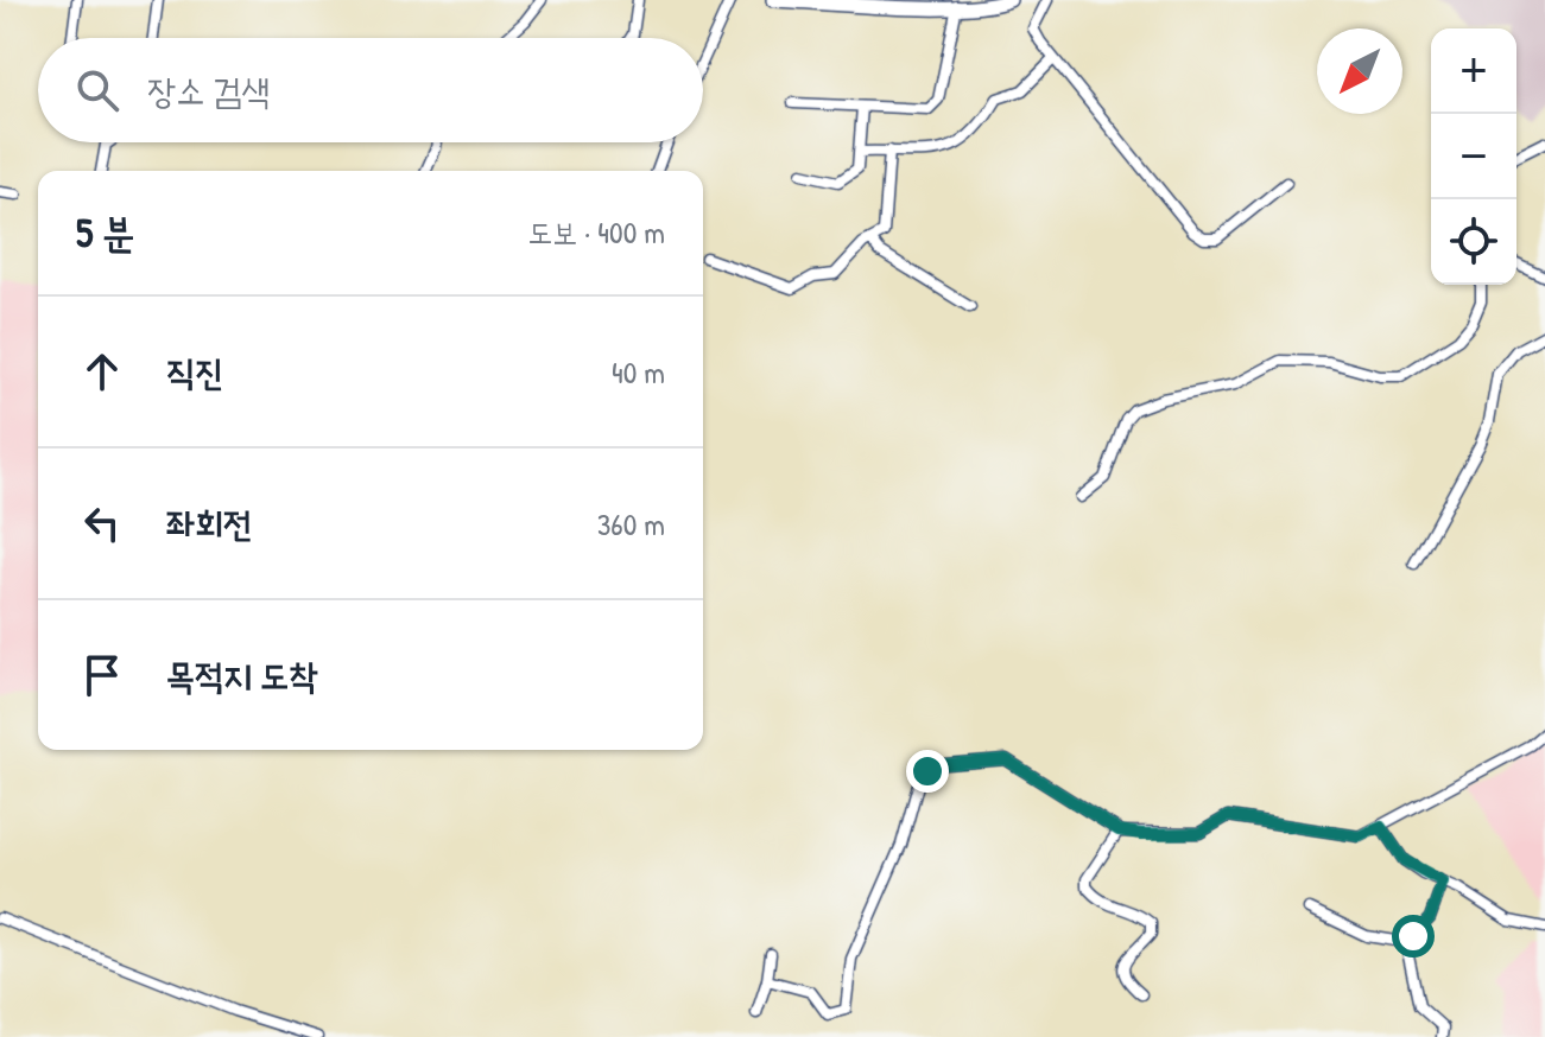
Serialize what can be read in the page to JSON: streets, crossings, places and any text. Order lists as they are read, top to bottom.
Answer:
{
  "north": "bottom left",
  "page": {
    "map_buttons": ["+", "−"],
    "search": "장소 검색",
    "heading": ["5 분", "도보 · 400 m"],
    "list": [
      ["직진", "40 m"],
      ["좌회전", "360 m"],
      "목적지 도착"
    ]
  }
}
